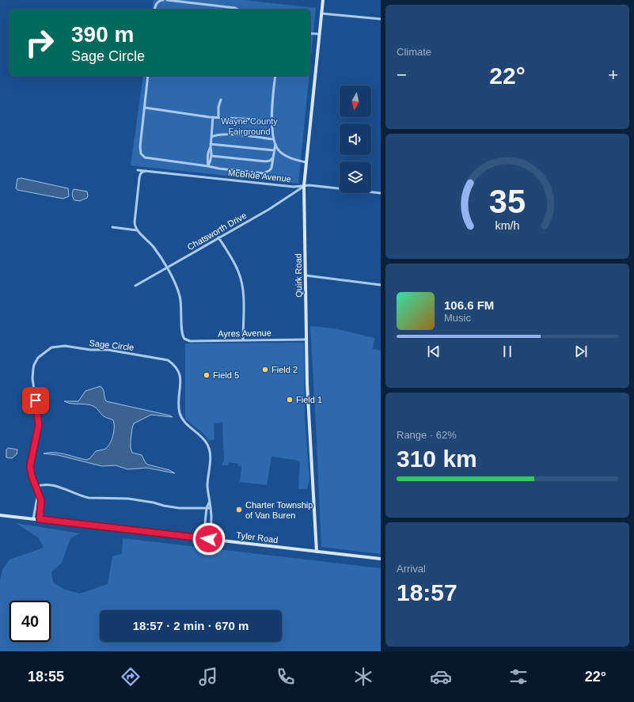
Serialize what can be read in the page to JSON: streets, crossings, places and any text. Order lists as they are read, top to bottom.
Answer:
{
  "streets": {
    "street": [
      "McBride Avenue",
      "Chatsworth Drive",
      "Quirk Road",
      "Ayres Avenue",
      "Sage Circle",
      "Tyler Road"
    ]
  },
  "crossings": [
    ["McBride Avenue", "Chatsworth Drive"],
    ["McBride Avenue", "Quirk Road"],
    ["Chatsworth Drive", "Quirk Road"],
    ["Chatsworth Drive", "Ayres Avenue"],
    ["Quirk Road", "Ayres Avenue"],
    ["Quirk Road", "Tyler Road"],
    ["Sage Circle", "Tyler Road"]
  ],
  "parks": ["Wayne County Fairground"],
  "places": [
    "Field 2",
    "Field 5",
    "Field 1",
    "Charter Township of Van Buren"
  ],
  "north": "bottom",
  "page": {
    "tile": [
      "Climate",
      ["Range · 62%", "310 km"],
      ["Arrival", "18:57"]
    ],
    "turn": ["390 m", "Sage Circle"],
    "heat": ["−", "22°", "+"],
    "song": ["106.6 FM", "Music"],
    "limit": "40",
    "trip": "18:57 · 2 min · 670 m",
    "tabs": ["18:55", "22°"],
    "gauge": ["35", "km/h"]
  }
}
